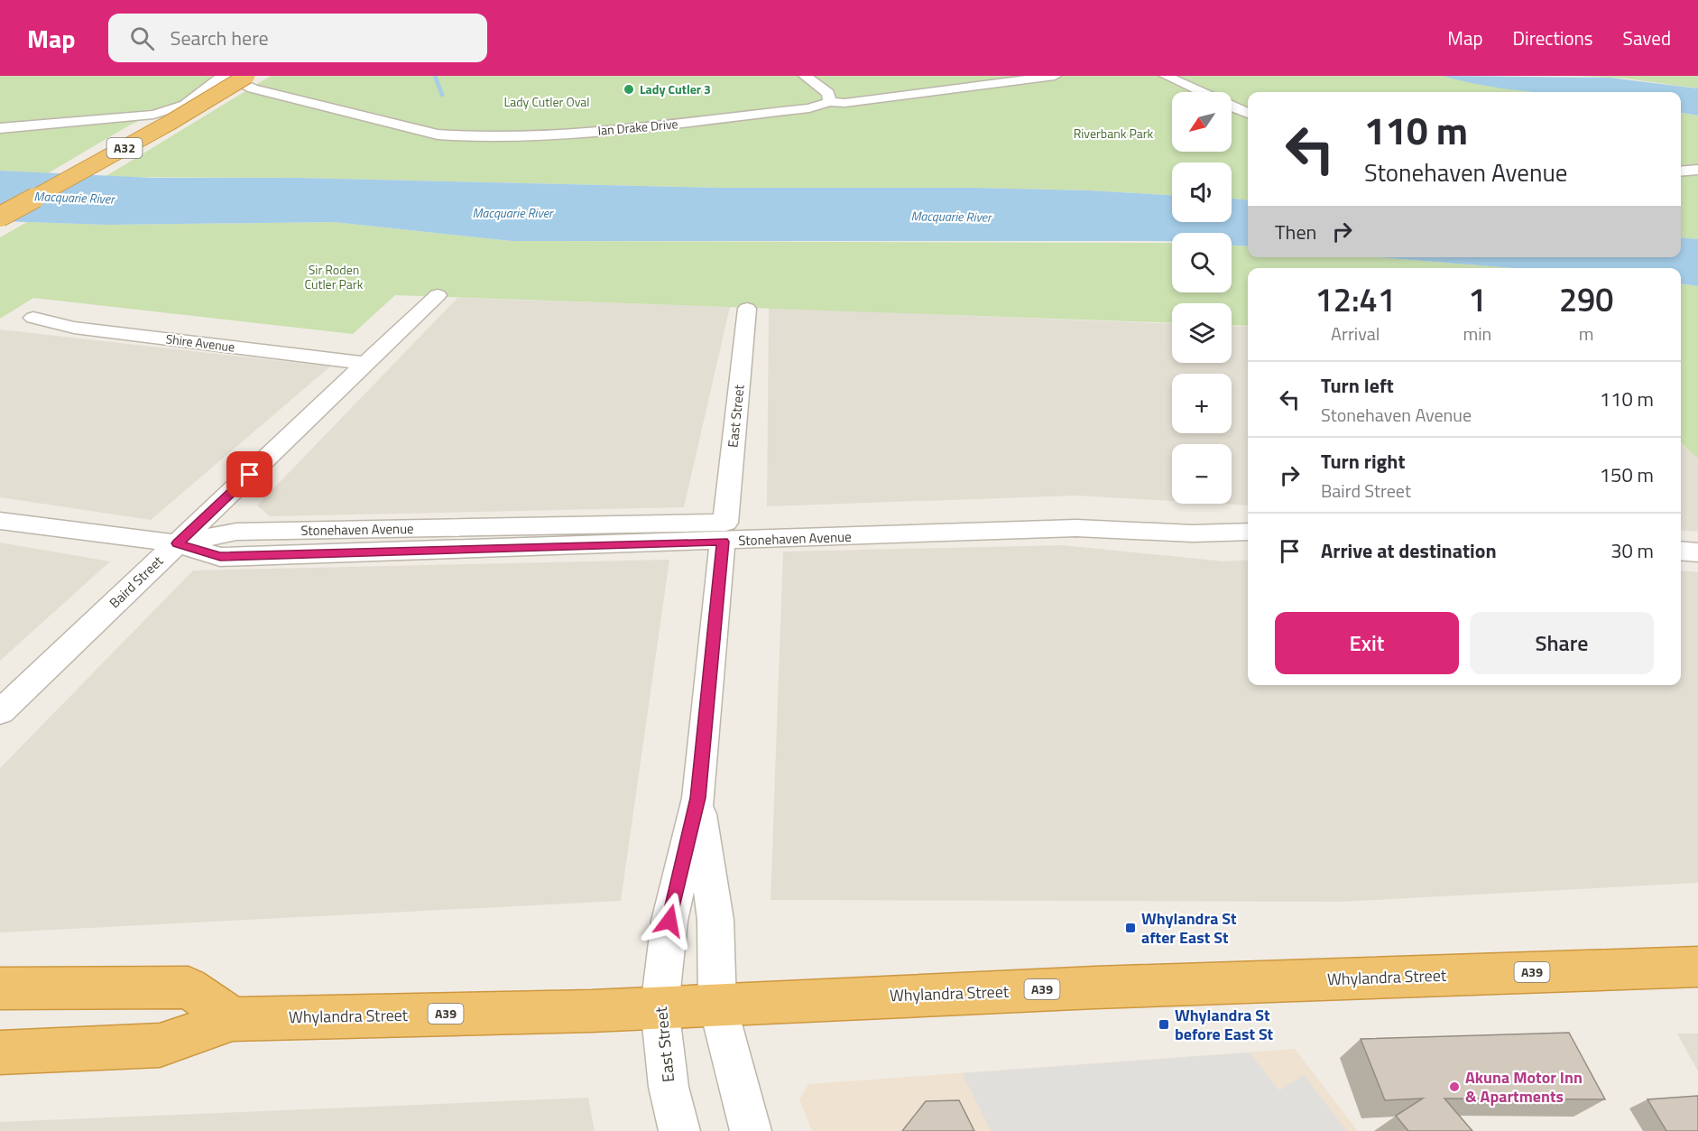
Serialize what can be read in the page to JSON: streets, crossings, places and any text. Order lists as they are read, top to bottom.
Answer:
{
  "streets": {
    "highway": ["A32", "A39", "Whylandra Street"],
    "street": [
      "Ian Drake Drive",
      "Shire Avenue",
      "East Street",
      "Stonehaven Avenue",
      "Baird Street"
    ]
  },
  "crossings": [
    ["Shire Avenue", "Baird Street"],
    ["East Street", "Stonehaven Avenue"],
    ["East Street", "Whylandra Street"],
    ["Stonehaven Avenue", "Baird Street"]
  ],
  "water": ["Macquarie River"],
  "parks": ["Lady Cutler Oval", "Riverbank Park", "Sir Roden Cutler Park"],
  "places": {
    "other": ["Lady Cutler 3", "Akuna Motor Inn & Apartments"],
    "transit": ["Whylandra St after East St", "Whylandra St before East St"]
  },
  "north": "bottom left",
  "page": {
    "header": "Map",
    "search": "Search here",
    "nav": ["Map", "Directions", "Saved"],
    "map_buttons": ["+", "−"],
    "turn": ["110 m", "Stonehaven Avenue"],
    "then": "Then",
    "eta": [
      "12:41",
      "Arrival",
      "1",
      "min",
      "290",
      "m"
    ],
    "list": [
      {
        "name": "Turn left",
        "note": "Stonehaven Avenue",
        "value": "110 m"
      },
      {
        "name": "Turn right",
        "note": "Baird Street",
        "value": "150 m"
      },
      {
        "name": "Arrive at destination",
        "value": "30 m"
      }
    ],
    "buttons": ["Exit", "Share"]
  }
}
